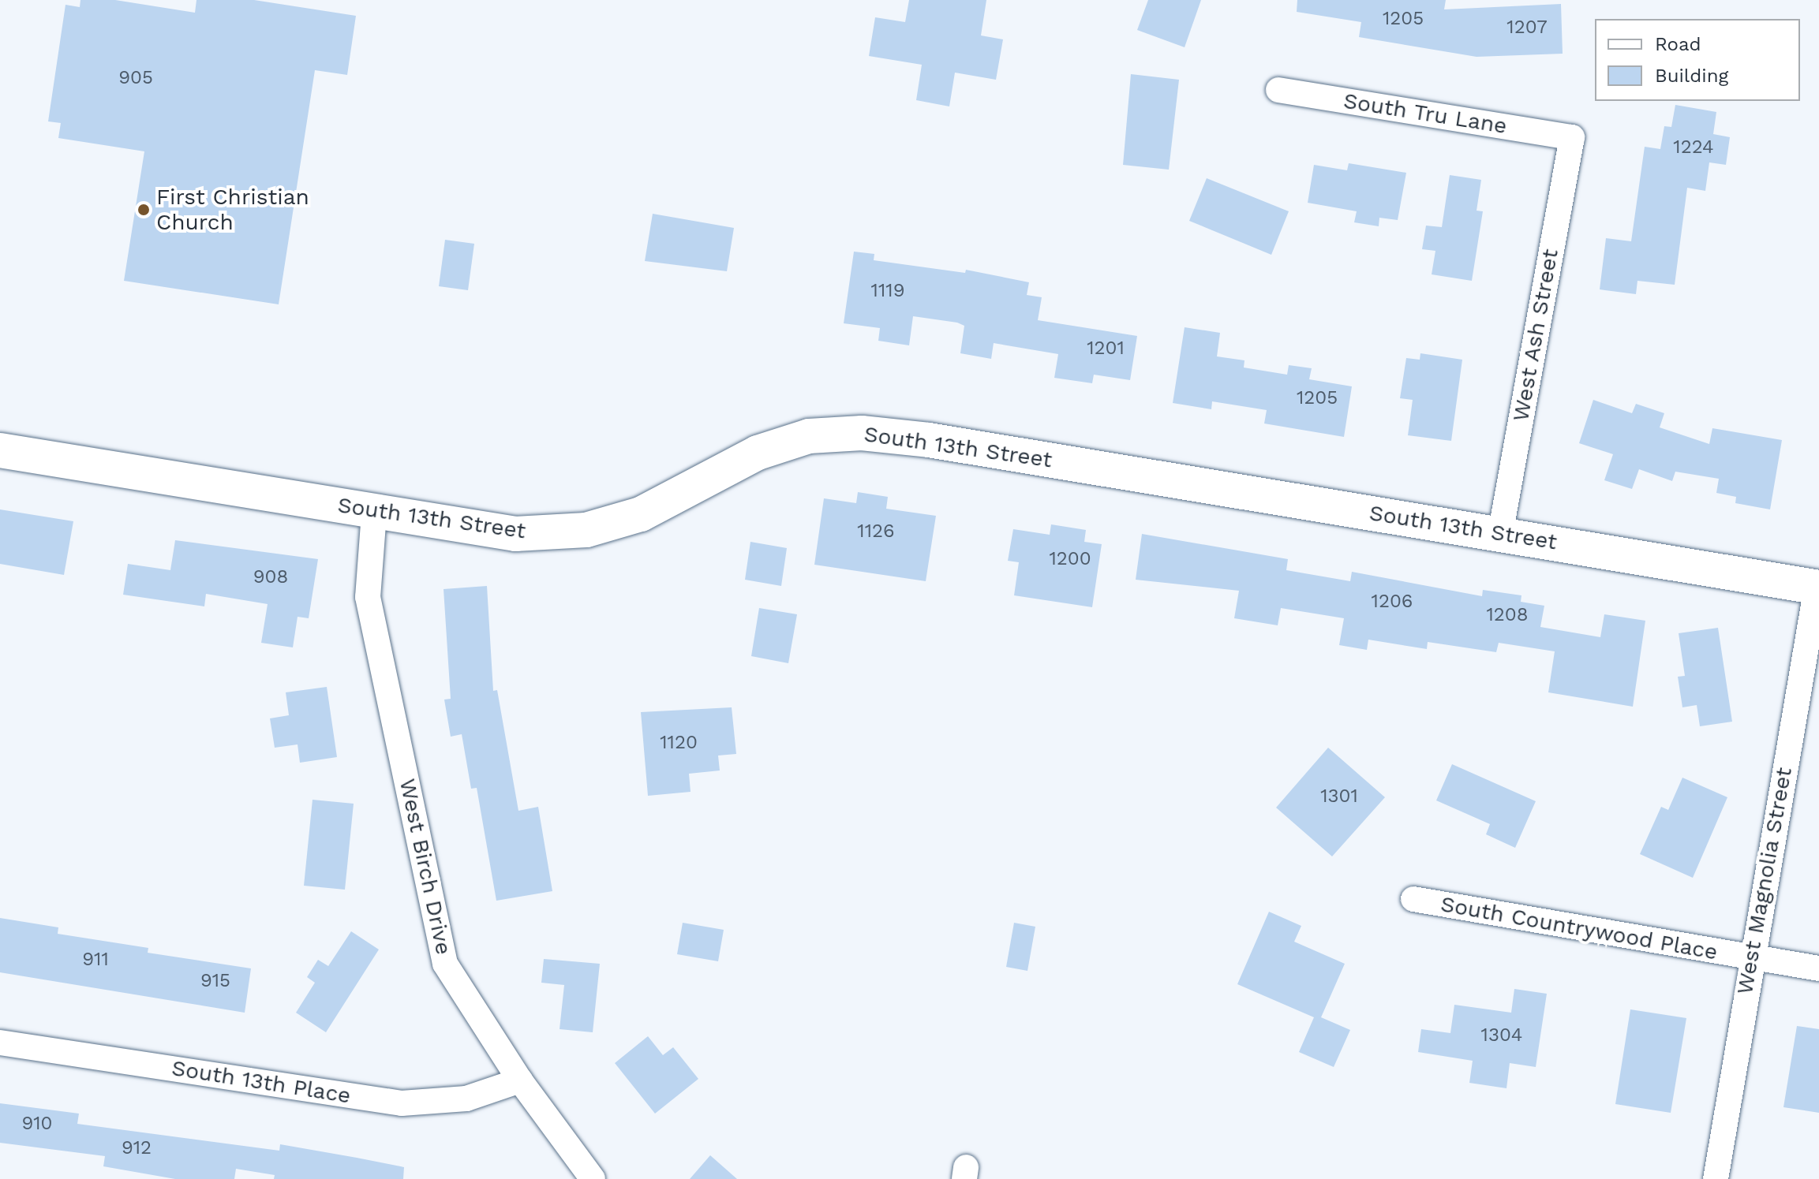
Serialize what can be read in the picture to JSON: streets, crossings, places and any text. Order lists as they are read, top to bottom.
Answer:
{
  "streets": {
    "street": [
      "South Tru Lane",
      "West Ash Street",
      "South 13th Street",
      "West Birch Drive",
      "West Magnolia Street",
      "South Countrywood Place",
      "South 13th Place"
    ]
  },
  "crossings": [
    ["South Tru Lane", "West Ash Street"],
    ["West Ash Street", "South 13th Street"],
    ["South 13th Street", "West Birch Drive"],
    ["South 13th Street", "West Magnolia Street"],
    ["West Birch Drive", "South 13th Place"],
    ["West Magnolia Street", "South Countrywood Place"]
  ],
  "places": ["First Christian Church"],
  "house_numbers": [
    "1205",
    "1207",
    "905",
    "1224",
    "1119",
    "1201",
    "1205",
    "1126",
    "1200",
    "908",
    "1206",
    "1208",
    "1120",
    "1301",
    "911",
    "915",
    "1304",
    "910",
    "912"
  ],
  "legend": ["Road", "Building"]
}
